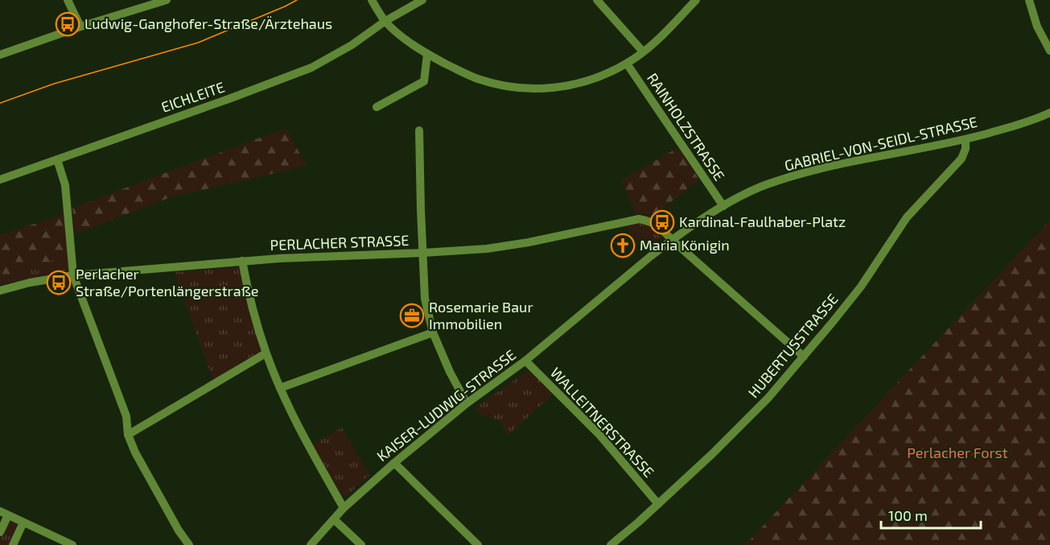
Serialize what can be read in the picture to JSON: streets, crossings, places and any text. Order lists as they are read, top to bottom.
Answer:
{
  "streets": {
    "street": [
      "EICHLEITE",
      "RAINHOLZSTRASSE",
      "GABRIEL-VON-SEIDL-STRASSE",
      "PERLACHER STRASSE",
      "HUBERTUSSTRASSE",
      "KAISER-LUDWIG-STRASSE",
      "WALLEITNERSTRASSE"
    ]
  },
  "crossings": [
    ["RAINHOLZSTRASSE", "GABRIEL-VON-SEIDL-STRASSE"],
    ["GABRIEL-VON-SEIDL-STRASSE", "PERLACHER STRASSE"],
    ["GABRIEL-VON-SEIDL-STRASSE", "HUBERTUSSTRASSE"],
    ["GABRIEL-VON-SEIDL-STRASSE", "KAISER-LUDWIG-STRASSE"],
    ["PERLACHER STRASSE", "HUBERTUSSTRASSE"],
    ["PERLACHER STRASSE", "KAISER-LUDWIG-STRASSE"],
    ["HUBERTUSSTRASSE", "WALLEITNERSTRASSE"],
    ["KAISER-LUDWIG-STRASSE", "WALLEITNERSTRASSE"]
  ],
  "parks": ["Perlacher Forst"],
  "places": {
    "bus stop": ["Ludwig-Ganghofer-Straße/Ärztehaus", "Kardinal-Faulhaber-Platz", "Perlacher Straße/Portenlängerstraße"],
    "church": ["Maria Königin"],
    "office": ["Rosemarie Baur Immobilien"]
  },
  "scale_bar": "100 m"
}
